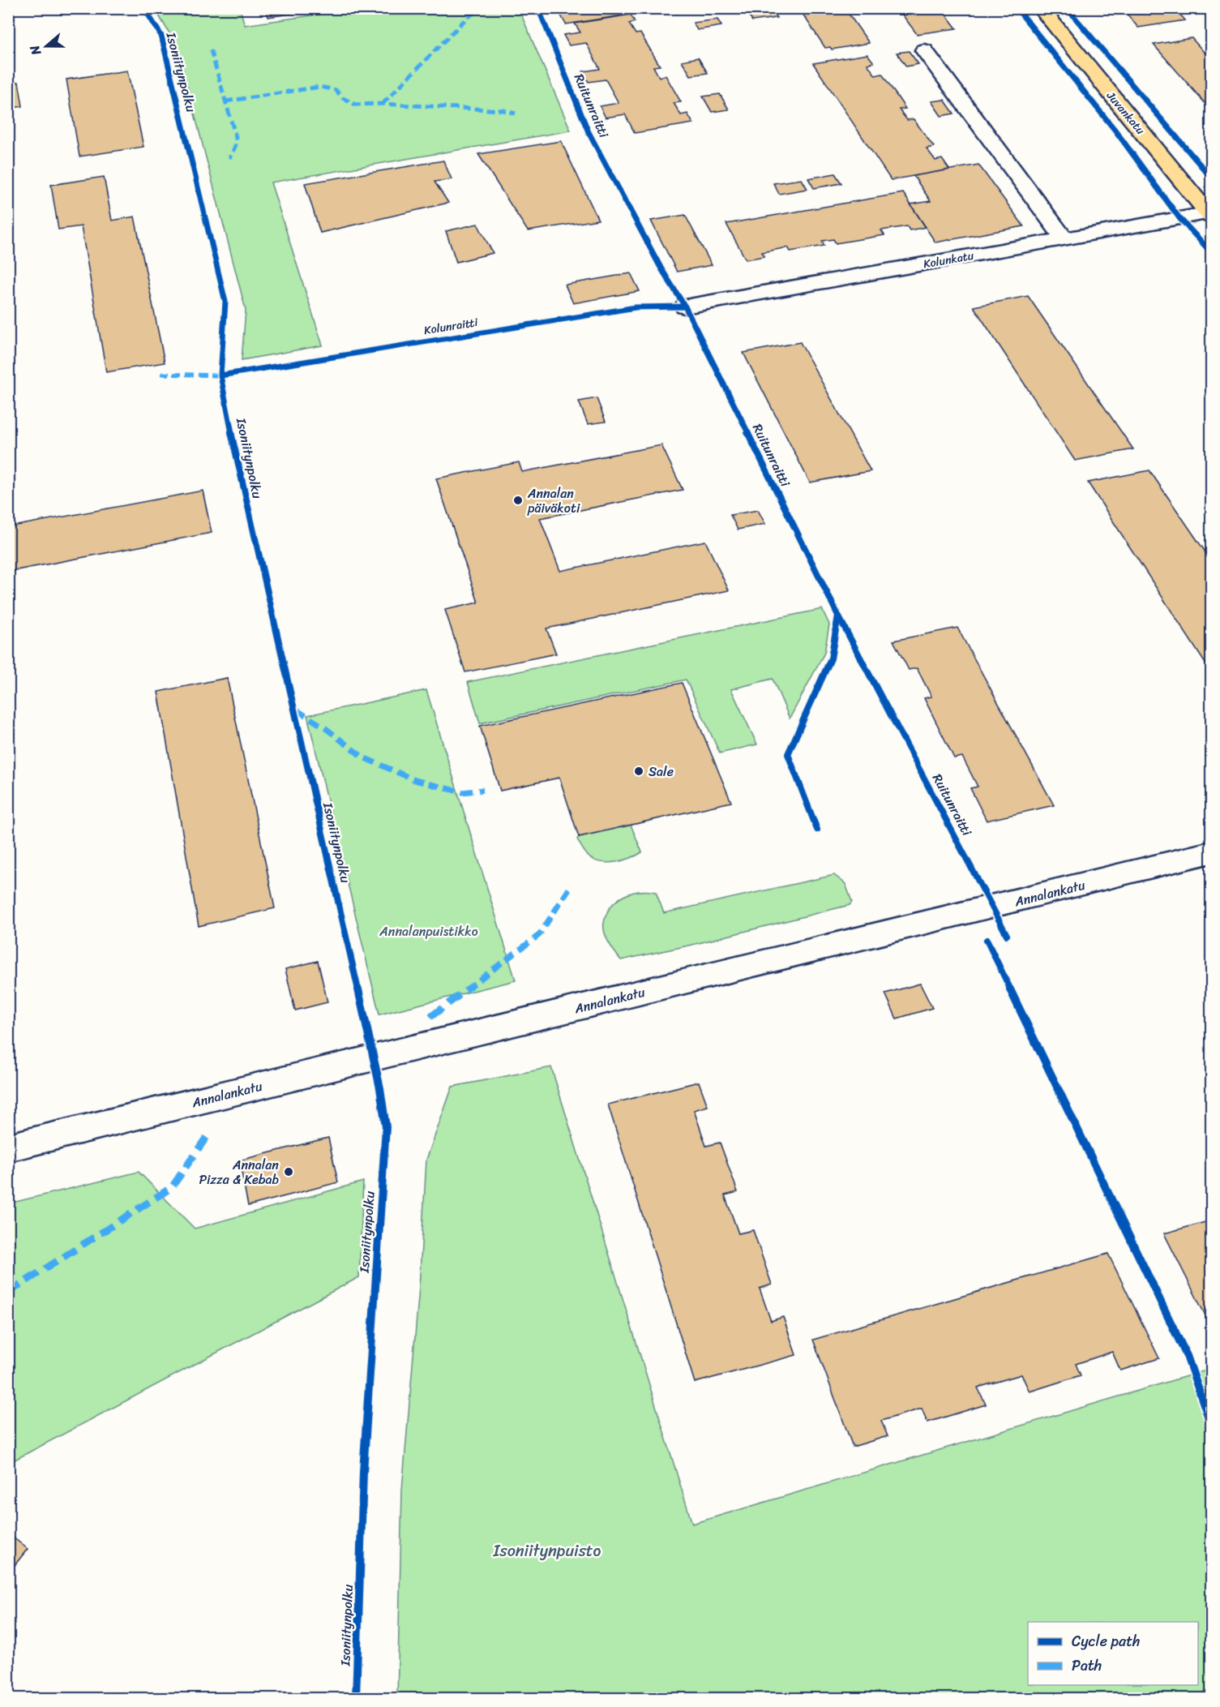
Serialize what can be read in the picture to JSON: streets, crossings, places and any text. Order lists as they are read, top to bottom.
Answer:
{
  "streets": {
    "main road": ["Juvankatu"],
    "street": ["Kolunkatu", "Annalankatu"],
    "cycle path": ["Isoniitynpolku", "Ruitunraitti", "Kolunraitti"]
  },
  "crossings": [
    ["Juvankatu", "Kolunkatu"]
  ],
  "parks": ["Annalanpuistikko", "Isoniitynpuisto"],
  "places": ["Annalan päiväkoti", "Sale", "Annalan Pizza & Kebab"],
  "legend": ["Cycle path", "Path"],
  "north": "left"
}
